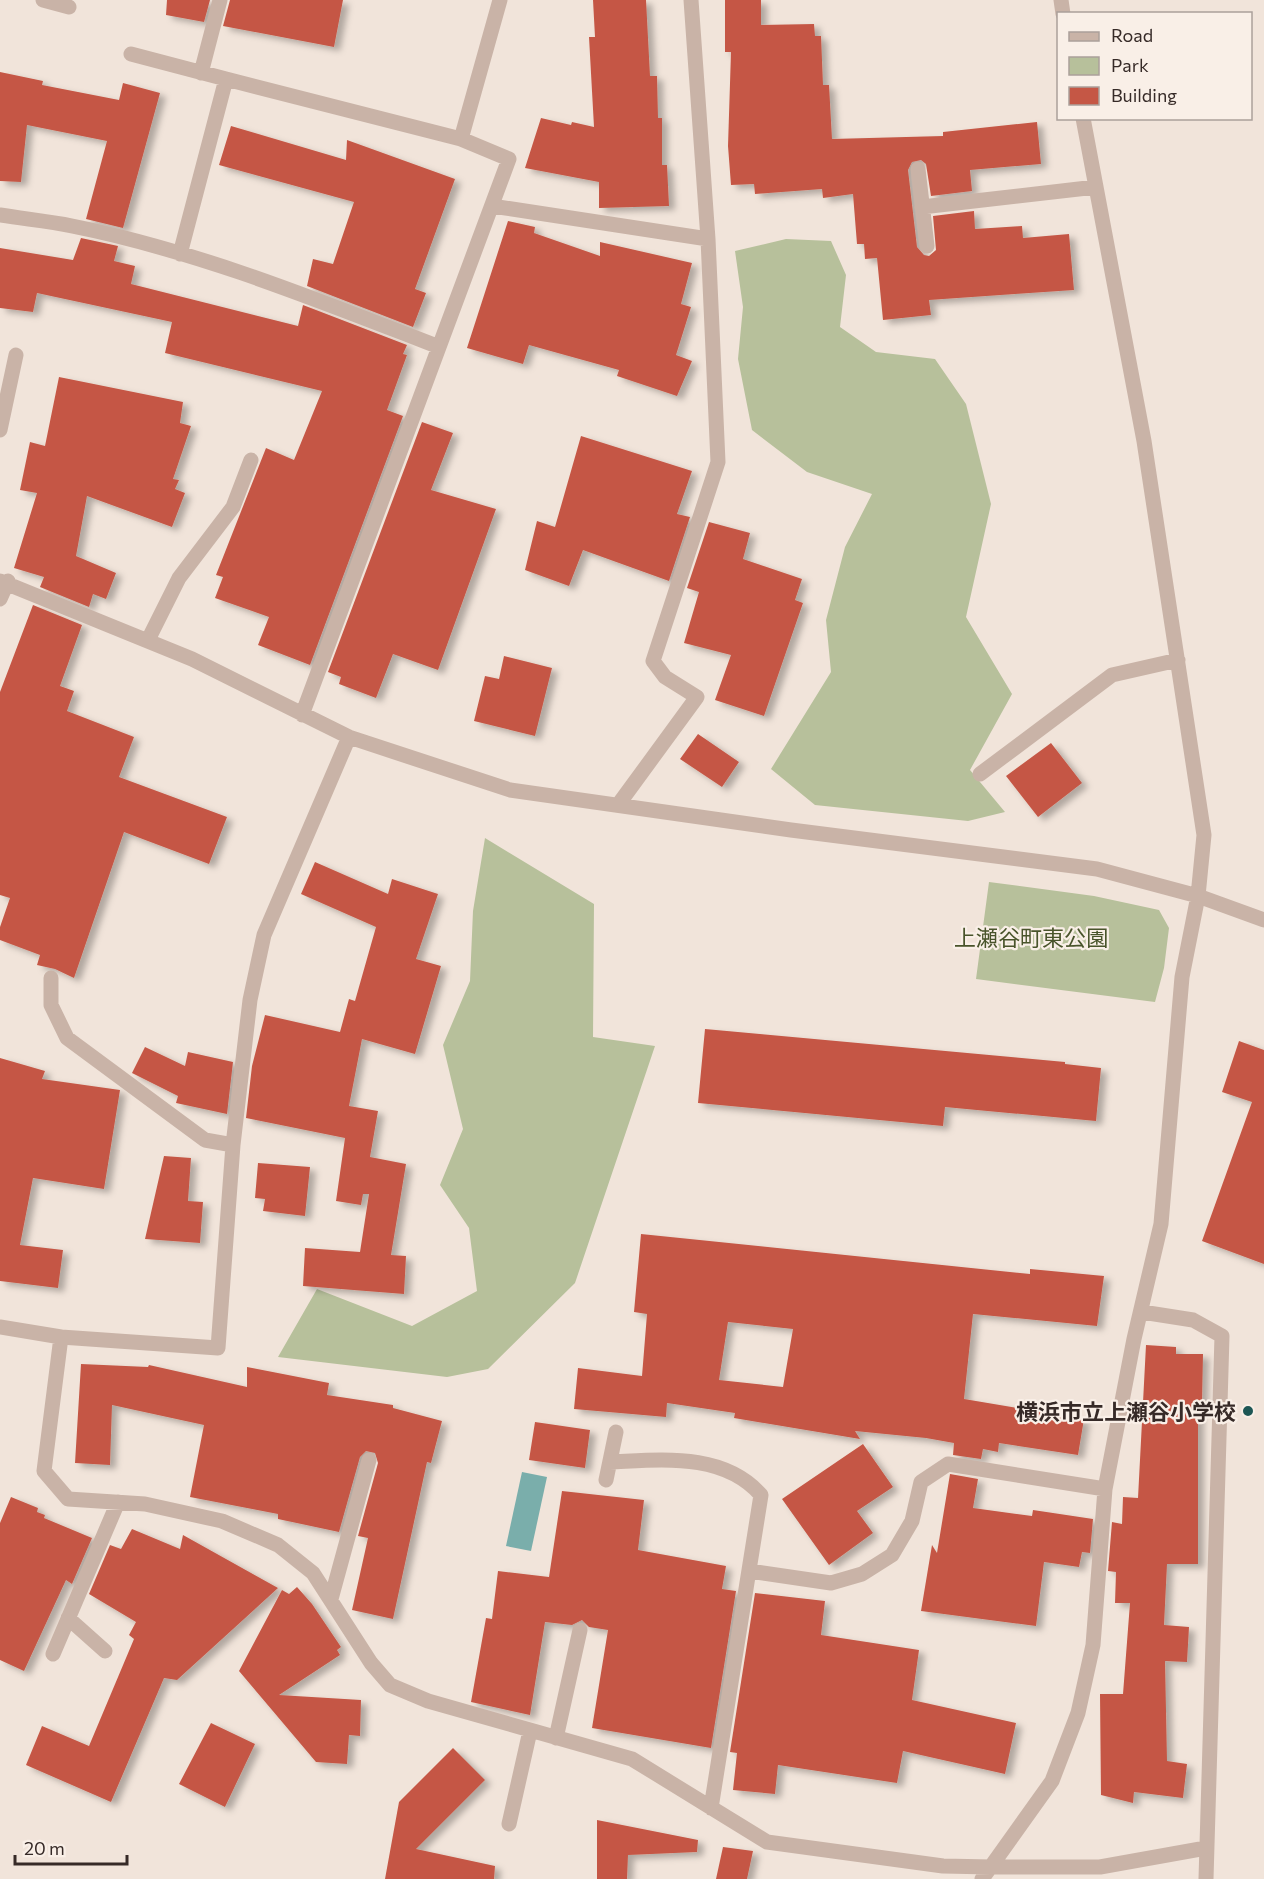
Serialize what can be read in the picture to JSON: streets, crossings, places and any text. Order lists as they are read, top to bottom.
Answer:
{
  "parks": ["上瀬谷町東公園"],
  "places": ["横浜市立上瀬谷小学校"],
  "legend": ["Road", "Park", "Building"],
  "scale_bar": "20 m"
}
